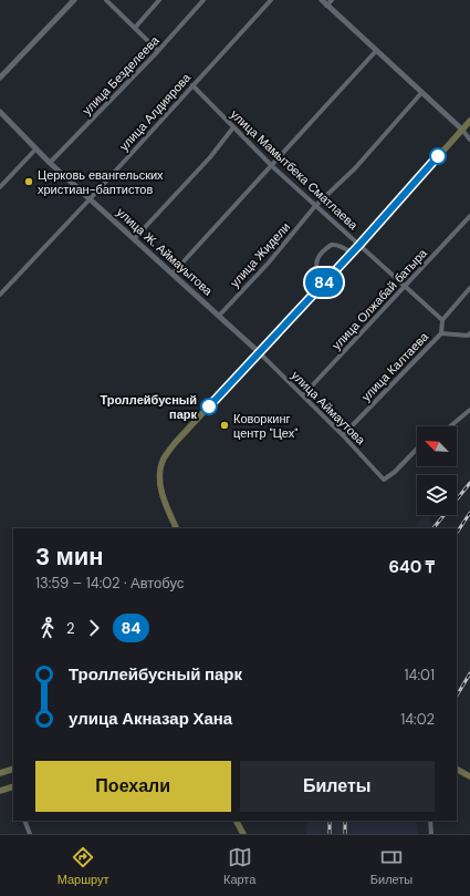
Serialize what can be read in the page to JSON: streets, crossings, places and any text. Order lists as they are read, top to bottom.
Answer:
{
  "streets": {
    "street": [
      "улица Безделеева",
      "улица Алдиярова",
      "улица Мамытбека Сматлаева",
      "улица Ж. Аймауытова",
      "улица Жидели",
      "улица Олжабай батыра",
      "улица Калтаева",
      "улица Аймаутова"
    ]
  },
  "crossings": [
    ["улица Безделеева", "улица Ж. Аймауытова"],
    ["улица Алдиярова", "улица Мамытбека Сматлаева"],
    ["улица Алдиярова", "улица Ж. Аймауытова"],
    ["улица Мамытбека Сматлаева", "улица Жидели"],
    ["улица Мамытбека Сматлаева", "улица Олжабай батыра"],
    ["улица Мамытбека Сматлаева", "улица Калтаева"],
    ["улица Ж. Аймауытова", "улица Жидели"],
    ["улица Ж. Аймауытова", "улица Аймаутова"],
    ["улица Олжабай батыра", "улица Аймаутова"],
    ["улица Калтаева", "улица Аймаутова"]
  ],
  "places": ["Церковь евангельских христиан-баптистов", "Троллейбусный парк", "Коворкинг центр \"Цех\""],
  "lines": ["bus line 84"],
  "north": "top left",
  "page": {
    "on_map": "84",
    "heading": ["3 мин", "13:59 – 14:02 · Автобус", "640 ₸"],
    "legs": ["2", "84"],
    "list": [
      {
        "name": "Троллейбусный парк",
        "value": "14:01"
      },
      {
        "name": "улица Акназар Хана",
        "value": "14:02"
      }
    ],
    "buttons": ["Поехали", "Билеты"],
    "tabs": ["Маршрут", "Карта", "Билеты"]
  }
}
